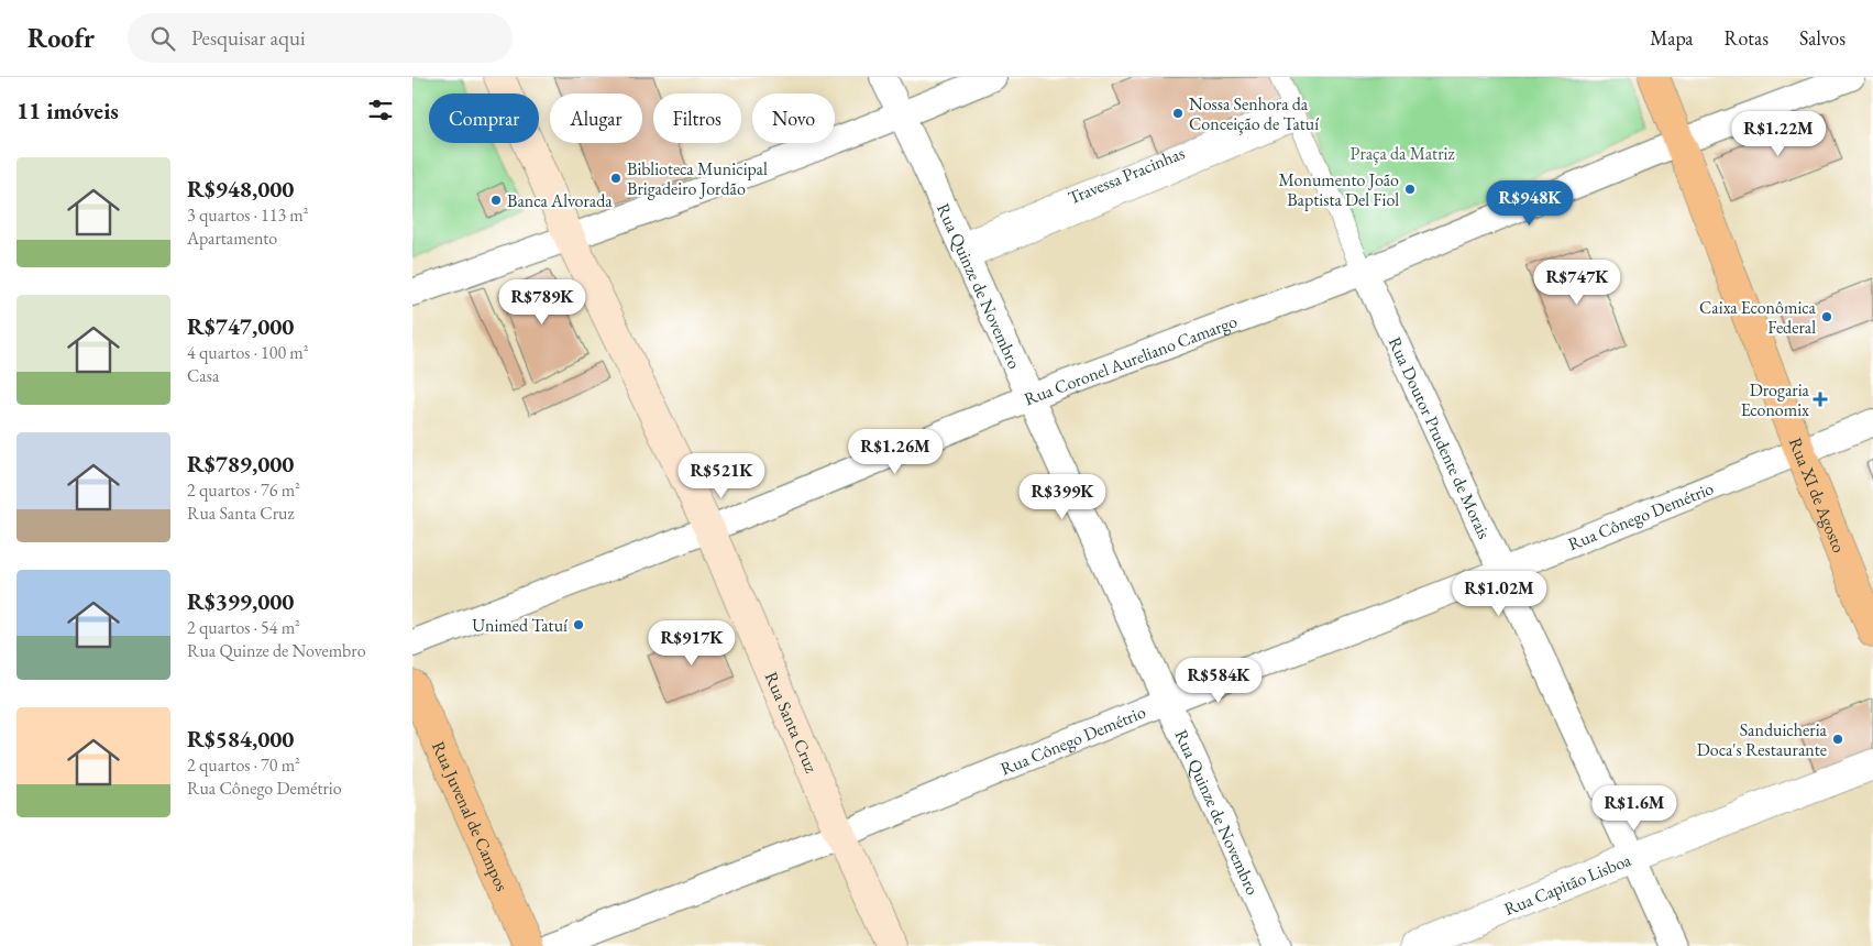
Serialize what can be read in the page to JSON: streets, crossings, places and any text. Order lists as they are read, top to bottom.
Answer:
{
  "streets": {
    "main road": ["Rua XI de Agosto", "Rua Santa Cruz", "Rua Juvenal de Campos"],
    "street": [
      "Travessa Pracinhas",
      "Rua Quinze de Novembro",
      "Rua Coronel Aureliano Camargo",
      "Rua Doutor Prudente de Morais",
      "Rua Cônego Demétrio",
      "Rua Capitão Lisboa"
    ]
  },
  "crossings": [
    ["Travessa Pracinhas", "Rua Quinze de Novembro"],
    ["Travessa Pracinhas", "Rua Doutor Prudente de Morais"],
    ["Rua Quinze de Novembro", "Rua Coronel Aureliano Camargo"],
    ["Rua Quinze de Novembro", "Rua Cônego Demétrio"],
    ["Rua Coronel Aureliano Camargo", "Rua Doutor Prudente de Morais"],
    ["Rua Coronel Aureliano Camargo", "Rua XI de Agosto"],
    ["Rua Coronel Aureliano Camargo", "Rua Santa Cruz"],
    ["Rua Doutor Prudente de Morais", "Rua Cônego Demétrio"],
    ["Rua Doutor Prudente de Morais", "Rua Capitão Lisboa"],
    ["Rua XI de Agosto", "Rua Cônego Demétrio"],
    ["Rua Cônego Demétrio", "Rua Santa Cruz"]
  ],
  "parks": ["Praça da Matriz"],
  "places": {
    "other": [
      "Nossa Senhora da Conceição de Tatuí",
      "Biblioteca Municipal Brigadeiro Jordão",
      "Monumento João Baptista Del Fiol",
      "Banca Alvorada",
      "Caixa Econômica Federal",
      "Unimed Tatuí",
      "Sanduicheria Doca's Restaurante"
    ],
    "health": ["Drogaria Economix"]
  },
  "page": {
    "header": "Roofr",
    "search": "Pesquisar aqui",
    "nav": ["Mapa", "Rotas", "Salvos"],
    "heading": "11 imóveis",
    "chip": [
      "Comprar",
      "Alugar",
      "Filtros",
      "Novo"
    ],
    "price": [
      "R$1.22M",
      "R$948K",
      "R$747K",
      "R$789K",
      "R$1.26M",
      "R$521K",
      "R$399K",
      "R$1.02M",
      "R$917K",
      "R$584K",
      "R$1.6M"
    ],
    "list": [
      {
        "name": "R$948,000",
        "note": "3 quartos · 113 m² · Apartamento"
      },
      {
        "name": "R$747,000",
        "note": "4 quartos · 100 m² · Casa"
      },
      {
        "name": "R$789,000",
        "note": "2 quartos · 76 m² · Rua Santa Cruz"
      },
      {
        "name": "R$399,000",
        "note": "2 quartos · 54 m² · Rua Quinze de Novembro"
      },
      {
        "name": "R$584,000",
        "note": "2 quartos · 70 m² · Rua Cônego Demétrio"
      }
    ]
  }
}
